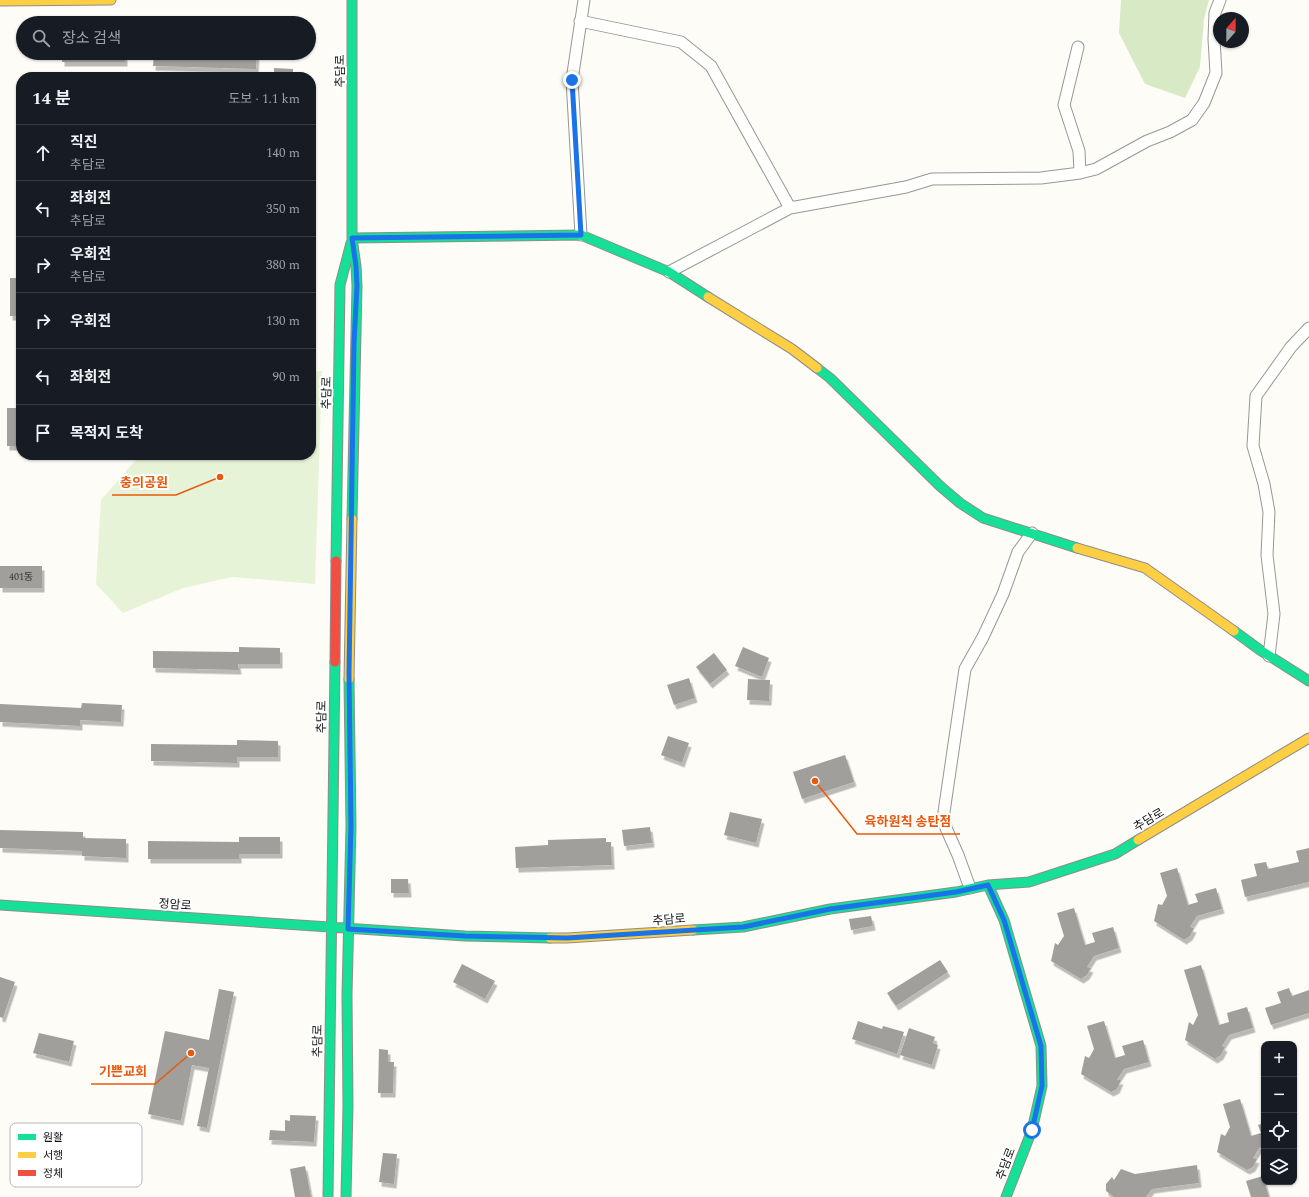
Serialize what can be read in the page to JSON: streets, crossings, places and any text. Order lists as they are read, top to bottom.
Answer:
{
  "streets": {
    "street": ["추담로", "정암로"]
  },
  "crossings": [
    ["추담로", "정암로"]
  ],
  "places": ["충의공원", "육하원칙 송탄점", "기쁜교회"],
  "house_numbers": ["401동"],
  "legend": ["원활", "서행", "정체"],
  "north": "top",
  "page": {
    "search": "장소 검색",
    "heading": ["14 분", "도보 · 1.1 km"],
    "list": [
      ["직진", "추담로", "140 m"],
      ["좌회전", "추담로", "350 m"],
      ["우회전", "추담로", "380 m"],
      ["우회전", "130 m"],
      ["좌회전", "90 m"],
      "목적지 도착"
    ],
    "map_buttons": ["+", "−"]
  }
}
